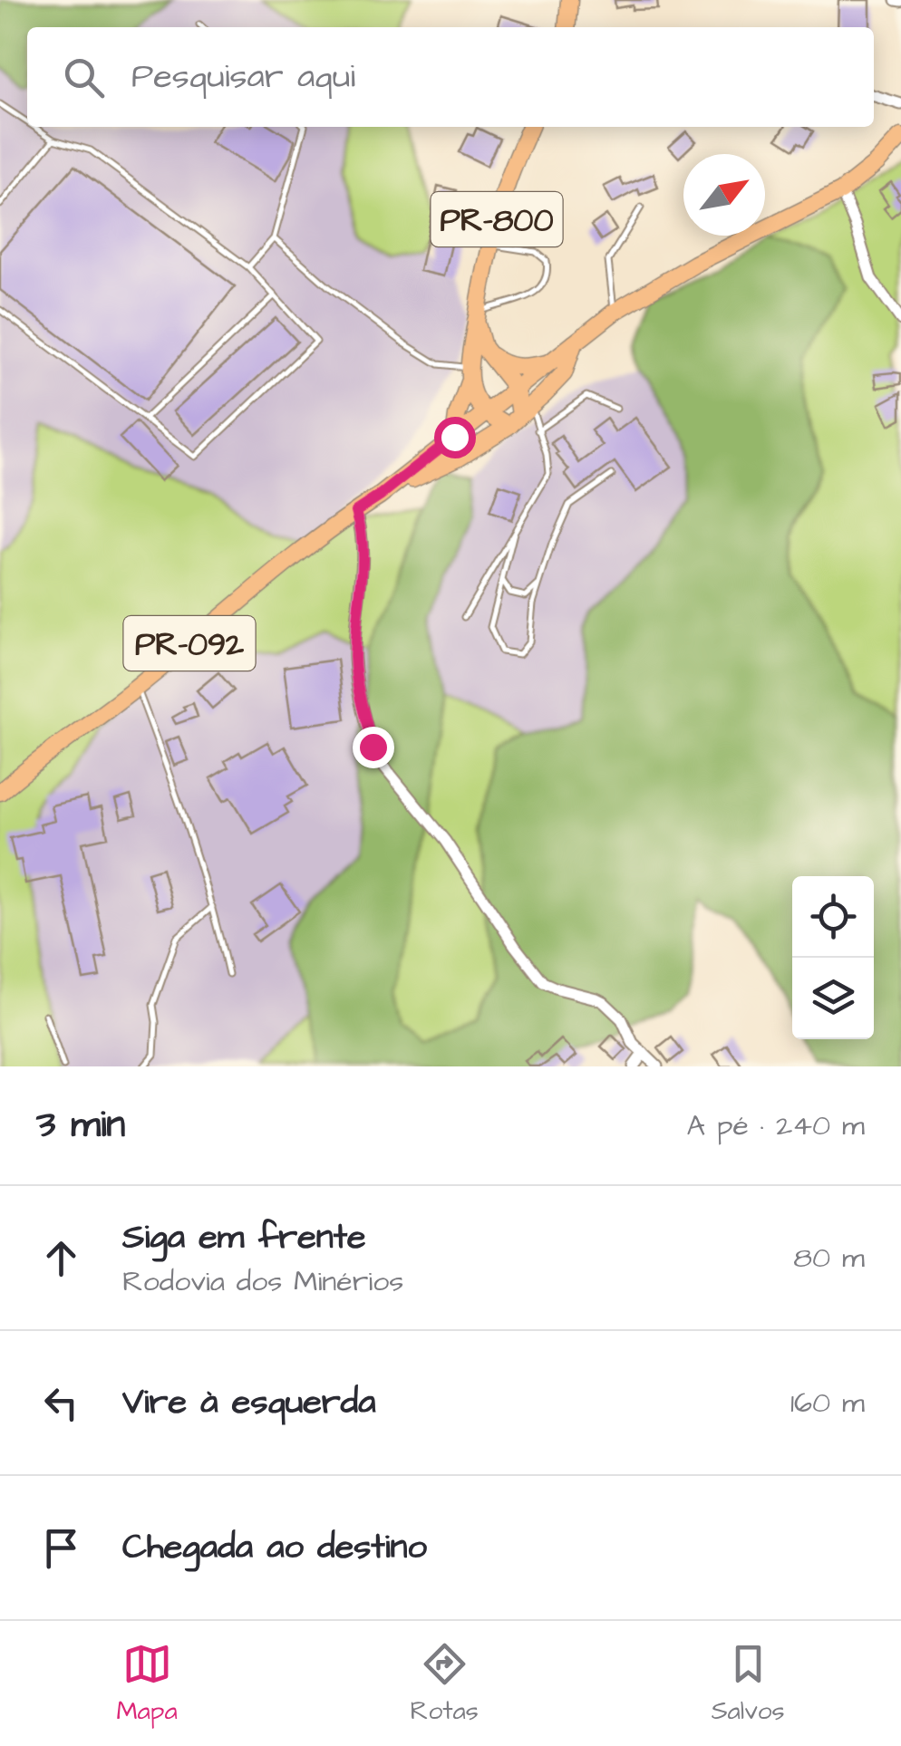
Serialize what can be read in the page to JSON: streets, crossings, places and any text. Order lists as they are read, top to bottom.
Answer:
{
  "streets": {
    "main road": ["PR-800", "PR-092"]
  },
  "crossings": [
    ["PR-800", "PR-092"]
  ],
  "north": "top right",
  "page": {
    "search": "Pesquisar aqui",
    "heading": ["3 min", "A pé · 240 m"],
    "list": [
      ["Siga em frente", "Rodovia dos Minérios", "80 m"],
      ["Vire à esquerda", "160 m"],
      "Chegada ao destino"
    ],
    "nav": ["Mapa", "Rotas", "Salvos"]
  }
}
